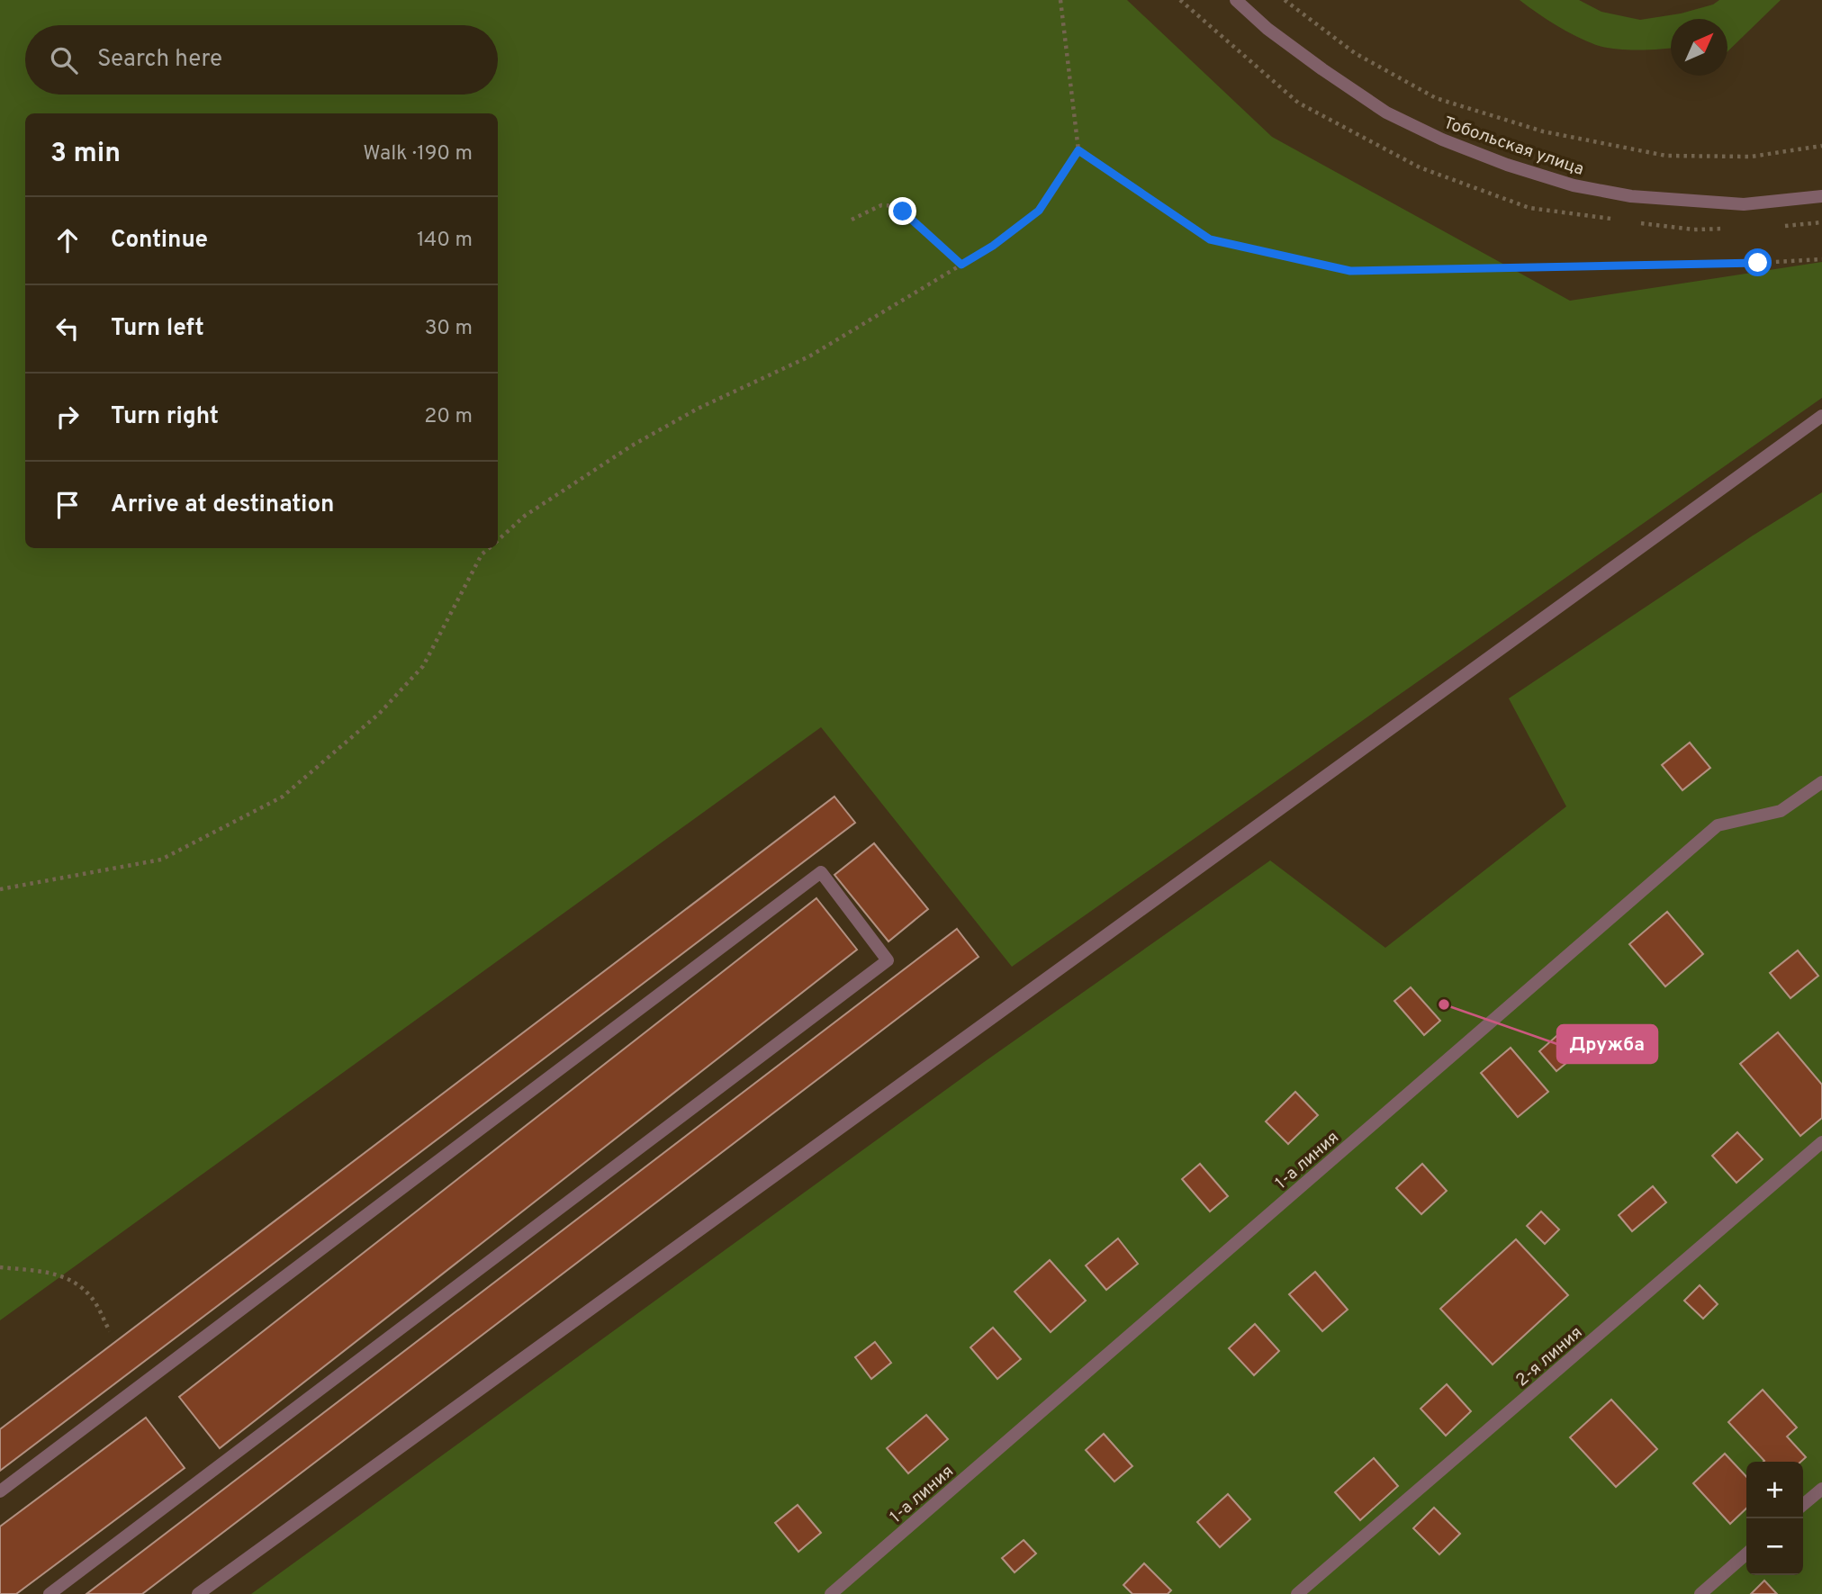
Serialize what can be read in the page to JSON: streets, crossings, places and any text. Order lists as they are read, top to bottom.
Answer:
{
  "streets": {
    "street": ["Тобольская улица", "1-а линия", "2-я линия"]
  },
  "places": ["Дружба"],
  "north": "top right",
  "page": {
    "search": "Search here",
    "heading": ["3 min", "Walk · 190 m"],
    "list": [
      ["Continue", "140 m"],
      ["Turn left", "30 m"],
      ["Turn right", "20 m"],
      "Arrive at destination"
    ],
    "map_buttons": ["+", "−"]
  }
}
